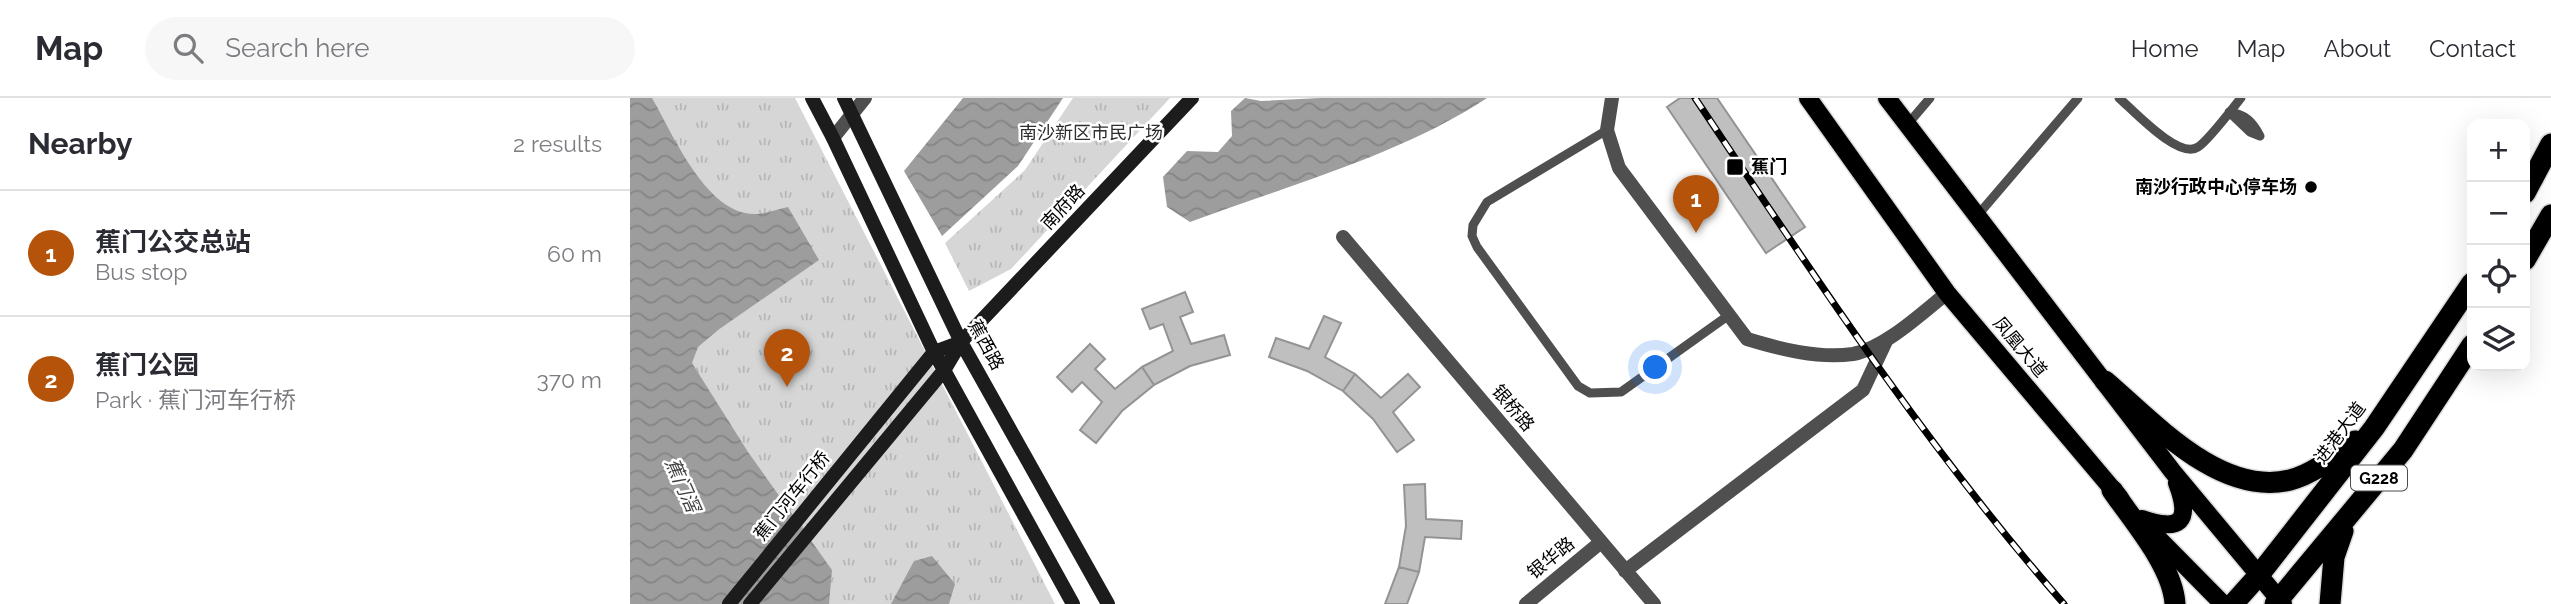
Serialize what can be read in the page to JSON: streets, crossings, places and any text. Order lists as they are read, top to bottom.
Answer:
{
  "streets": {
    "highway": ["进港大道", "G228"],
    "main road": ["凤凰大道"],
    "street": [
      "南府路",
      "蕉西路",
      "银桥路",
      "蕉门河车行桥",
      "银华路"
    ]
  },
  "crossings": [
    ["南府路", "蕉西路"],
    ["南府路", "蕉门河车行桥"],
    ["银桥路", "银华路"]
  ],
  "water": ["蕉门滘"],
  "parks": ["南沙新区市民广场"],
  "places": {
    "transit": ["蕉门"],
    "other": ["南沙行政中心停车场"]
  },
  "page": {
    "header": "Map",
    "search": "Search here",
    "nav": [
      "Home",
      "Map",
      "About",
      "Contact"
    ],
    "heading": ["Nearby", "2 results"],
    "map_buttons": ["+", "−"],
    "pins": ["1", "2"],
    "list": [
      {
        "mark": "1",
        "name": "蕉门公交总站",
        "note": "Bus stop",
        "value": "60 m"
      },
      {
        "mark": "2",
        "name": "蕉门公园",
        "note": "Park · 蕉门河车行桥",
        "value": "370 m"
      }
    ]
  }
}
